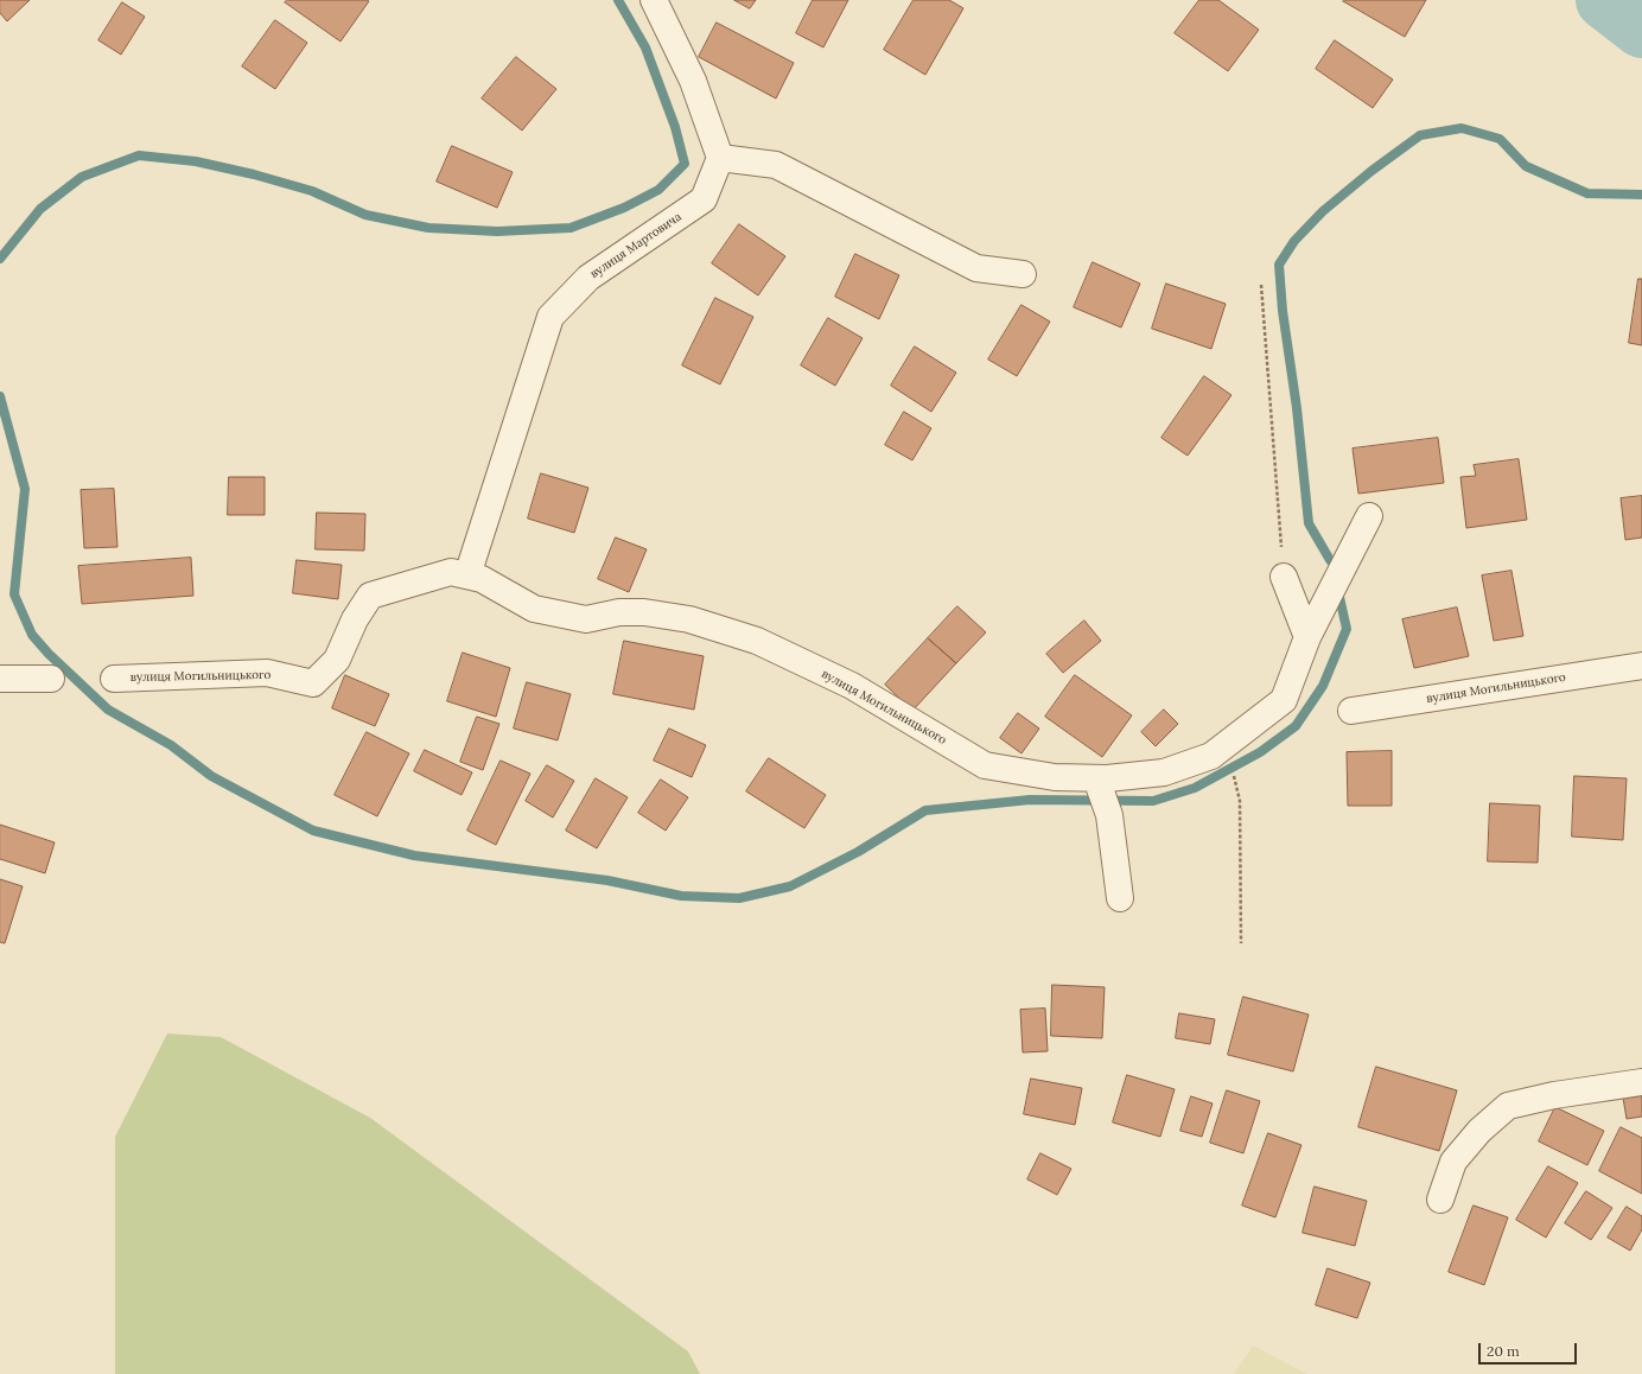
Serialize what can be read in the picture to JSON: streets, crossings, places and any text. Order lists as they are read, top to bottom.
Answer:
{
  "streets": {
    "street": ["вулиця Мартовича", "вулиця Могильницького"]
  },
  "crossings": [
    ["вулиця Мартовича", "вулиця Могильницького"]
  ],
  "scale_bar": "20 m"
}
